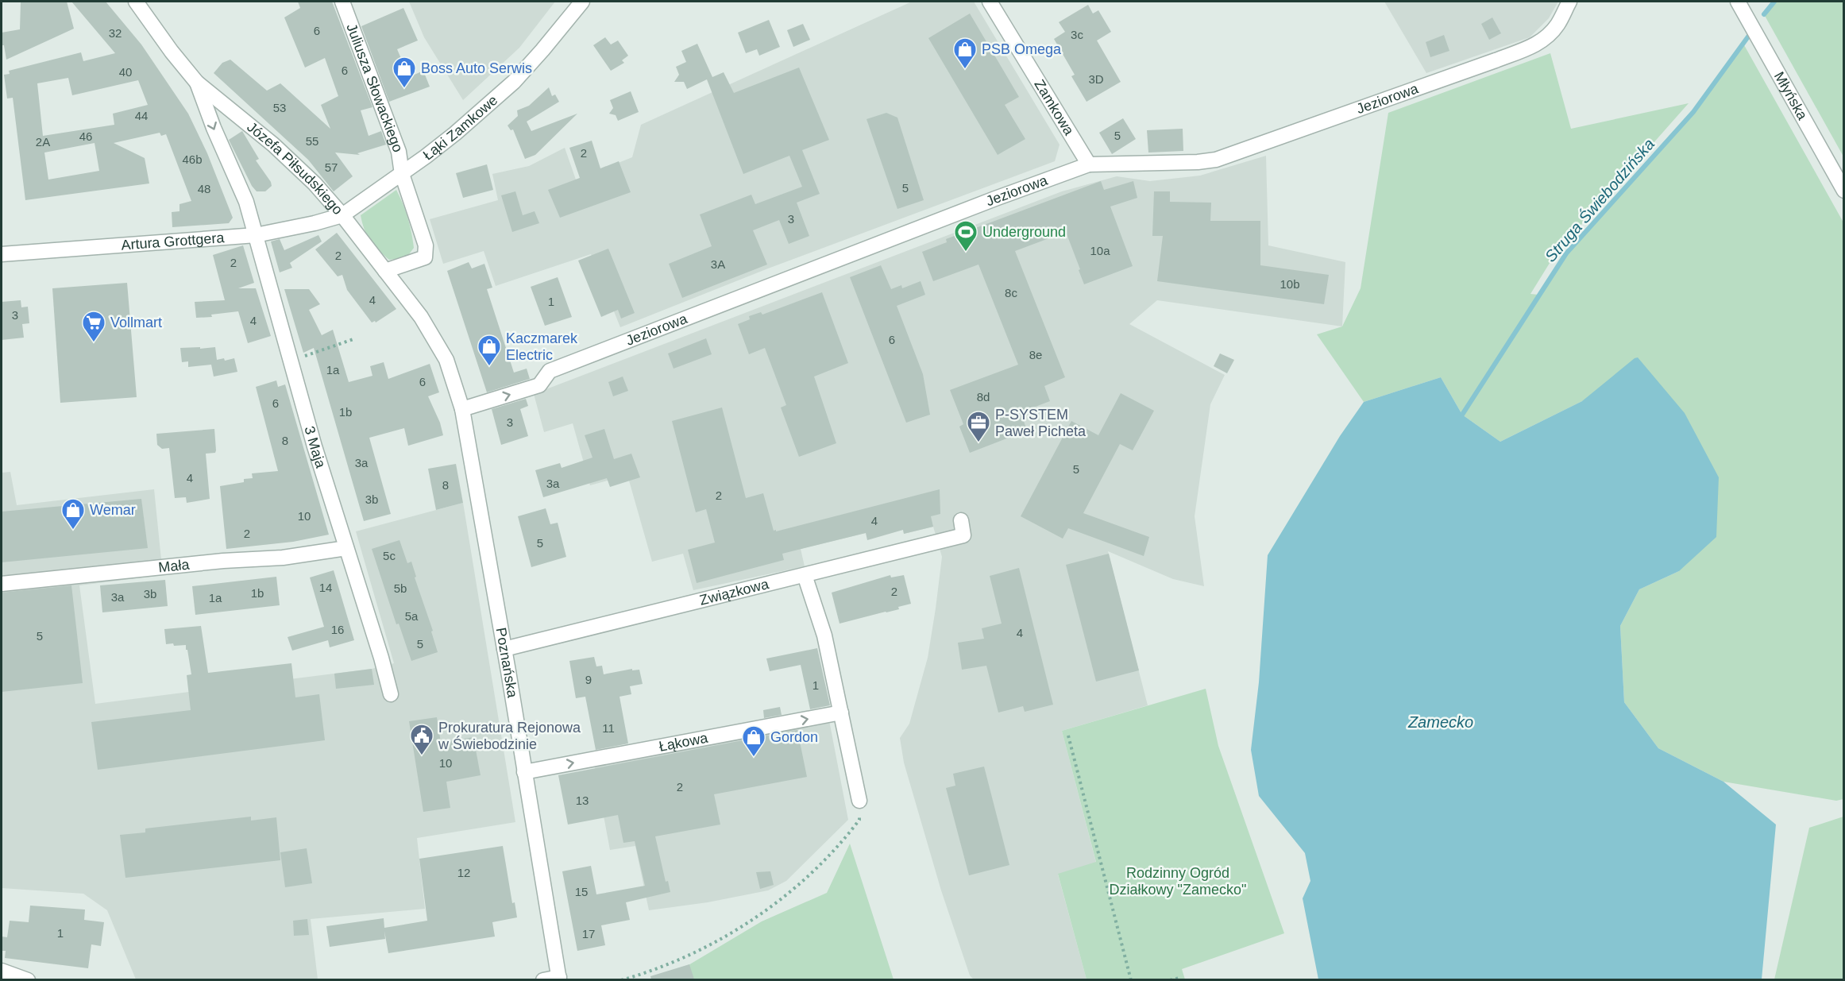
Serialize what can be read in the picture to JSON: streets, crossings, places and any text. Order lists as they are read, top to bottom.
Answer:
{
  "streets": {
    "street": [
      "Juliusza Słowackiego",
      "Młyńska",
      "Jeziorowa",
      "Zamkowa",
      "Łąki Zamkowe",
      "Józefa Piłsudskiego",
      "Artura Grottgera",
      "3 Maja",
      "Mała",
      "Związkowa",
      "Poznańska",
      "Łąkowa"
    ]
  },
  "crossings": [
    ["Juliusza Słowackiego", "Łąki Zamkowe"],
    ["Juliusza Słowackiego", "Józefa Piłsudskiego"],
    ["Jeziorowa", "Zamkowa"],
    ["Jeziorowa", "Poznańska"],
    ["Łąki Zamkowe", "Józefa Piłsudskiego"],
    ["Łąki Zamkowe", "Artura Grottgera"],
    ["Józefa Piłsudskiego", "Artura Grottgera"],
    ["Józefa Piłsudskiego", "3 Maja"],
    ["Józefa Piłsudskiego", "Poznańska"],
    ["Artura Grottgera", "3 Maja"],
    ["3 Maja", "Mała"],
    ["Związkowa", "Poznańska"],
    ["Poznańska", "Łąkowa"]
  ],
  "one_way": ["Jeziorowa", "Łąkowa"],
  "water": ["Struga Świebodzińska", "Zamecko"],
  "parks": ["Rodzinny Ogród Działkowy \"Zamecko\""],
  "places": {
    "shop": [
      "PSB Omega",
      "Boss Auto Serwis",
      "Kaczmarek Electric",
      "Wemar",
      "Gordon"
    ],
    "sports": ["Underground"],
    "supermarket": ["Vollmart"],
    "office": ["P-SYSTEM Paweł Picheta"],
    "public building": ["Prokuratura Rejonowa w Świebodzinie"]
  },
  "house_numbers": [
    "6",
    "32",
    "3c",
    "6",
    "40",
    "3D",
    "53",
    "44",
    "5",
    "46",
    "55",
    "2A",
    "2",
    "46b",
    "57",
    "5",
    "48",
    "3",
    "10a",
    "2",
    "2",
    "3A",
    "10b",
    "8c",
    "4",
    "1",
    "3",
    "4",
    "6",
    "8e",
    "1a",
    "6",
    "8d",
    "6",
    "1b",
    "3",
    "8",
    "3a",
    "5",
    "4",
    "3a",
    "8",
    "2",
    "3b",
    "10",
    "4",
    "2",
    "5",
    "5c",
    "14",
    "5b",
    "2",
    "1b",
    "3b",
    "3a",
    "1a",
    "5a",
    "16",
    "4",
    "5",
    "5",
    "9",
    "1",
    "11",
    "10",
    "2",
    "13",
    "12",
    "15",
    "1",
    "17"
  ]
}
